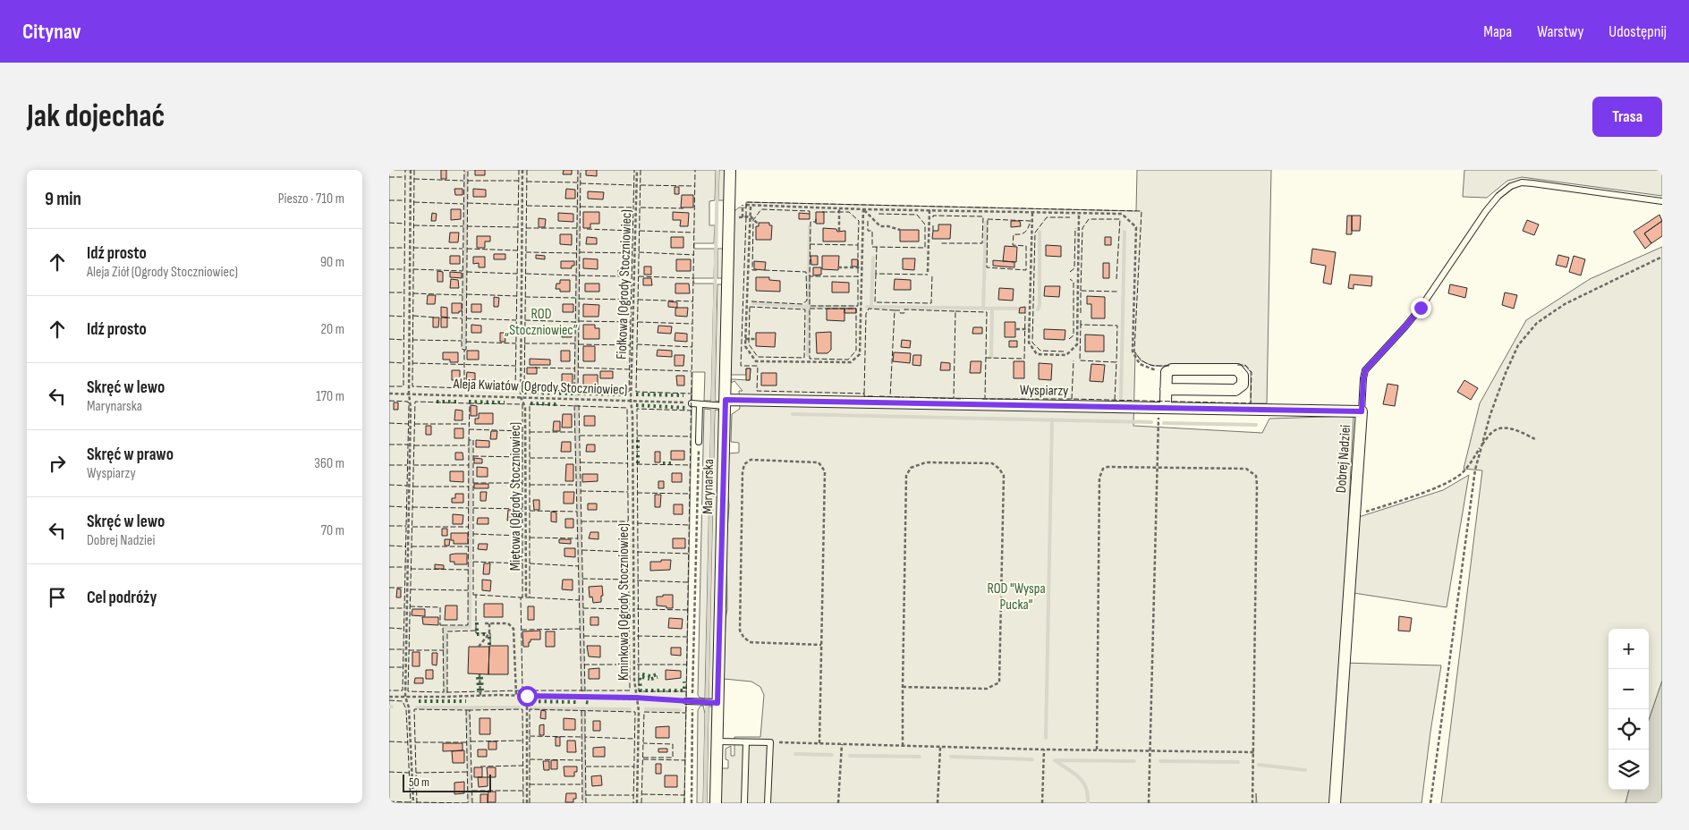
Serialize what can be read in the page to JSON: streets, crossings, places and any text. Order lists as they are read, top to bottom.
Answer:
{
  "streets": {
    "street": ["Wyspiarzy", "Dobrej Nadziei", "Marynarska"],
    "path": [
      "Fiołkowa (Ogrody Stoczniowiec)",
      "Aleja Kwiatów (Ogrody Stoczniowiec)",
      "Miętowa (Ogrody Stoczniowiec)",
      "Kminkowa (Ogrody Stoczniowiec)"
    ]
  },
  "crossings": [
    ["Fiołkowa (Ogrody Stoczniowiec)", "Aleja Kwiatów (Ogrody Stoczniowiec)"],
    ["Fiołkowa (Ogrody Stoczniowiec)", "Kminkowa (Ogrody Stoczniowiec)"],
    ["Aleja Kwiatów (Ogrody Stoczniowiec)", "Miętowa (Ogrody Stoczniowiec)"],
    ["Aleja Kwiatów (Ogrody Stoczniowiec)", "Kminkowa (Ogrody Stoczniowiec)"],
    ["Wyspiarzy", "Dobrej Nadziei"],
    ["Wyspiarzy", "Marynarska"]
  ],
  "parks": ["ROD „Stoczniowiec”", "ROD \"Wyspa Pucka\""],
  "scale_bar": "50 m",
  "page": {
    "header": "Citynav",
    "nav": ["Mapa", "Warstwy", "Udostępnij"],
    "buttons": "Trasa",
    "title": "Jak dojechać",
    "heading": ["9 min", "Pieszo · 710 m"],
    "list": [
      ["Idź prosto", "Aleja Ziół (Ogrody Stoczniowiec)", "90 m"],
      ["Idź prosto", "20 m"],
      ["Skręć w lewo", "Marynarska", "170 m"],
      ["Skręć w prawo", "Wyspiarzy", "360 m"],
      ["Skręć w lewo", "Dobrej Nadziei", "70 m"],
      "Cel podróży"
    ],
    "map_buttons": ["+", "−"],
    "scale": "50 m"
  }
}
